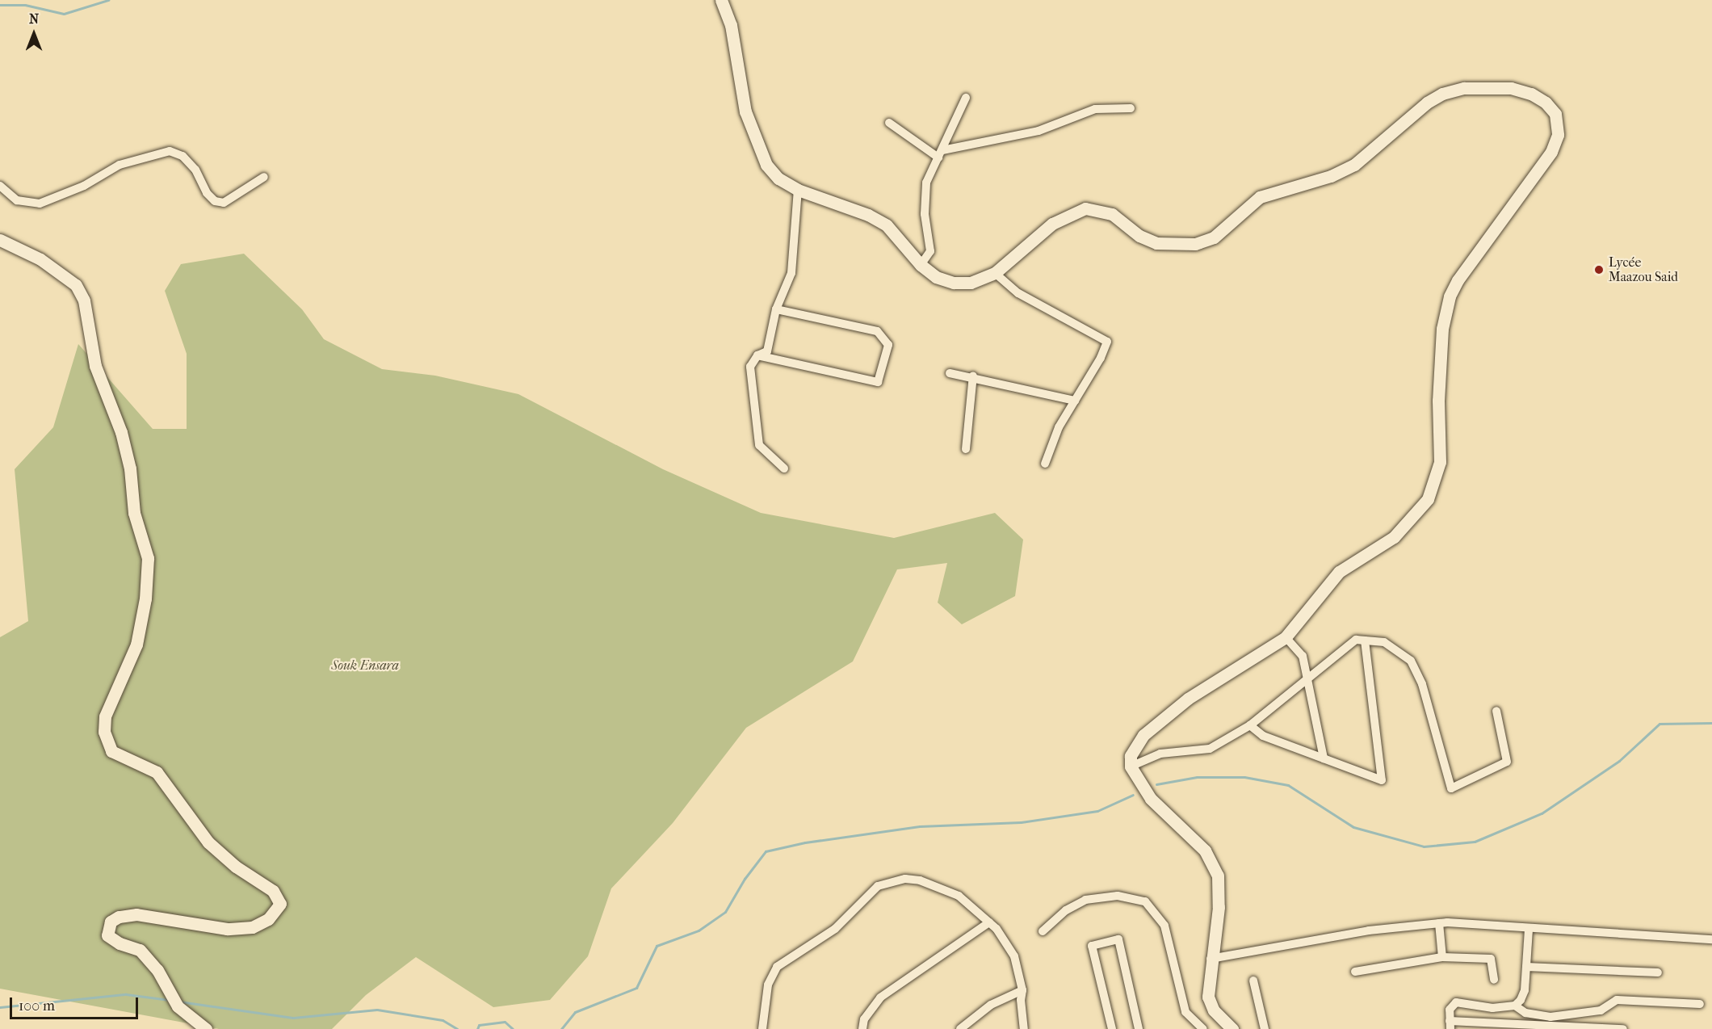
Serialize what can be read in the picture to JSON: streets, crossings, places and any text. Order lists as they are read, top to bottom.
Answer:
{
  "parks": ["Souk Ensara"],
  "places": ["Lycée Maazou Said"],
  "scale_bar": "100 m",
  "north": "top"
}
